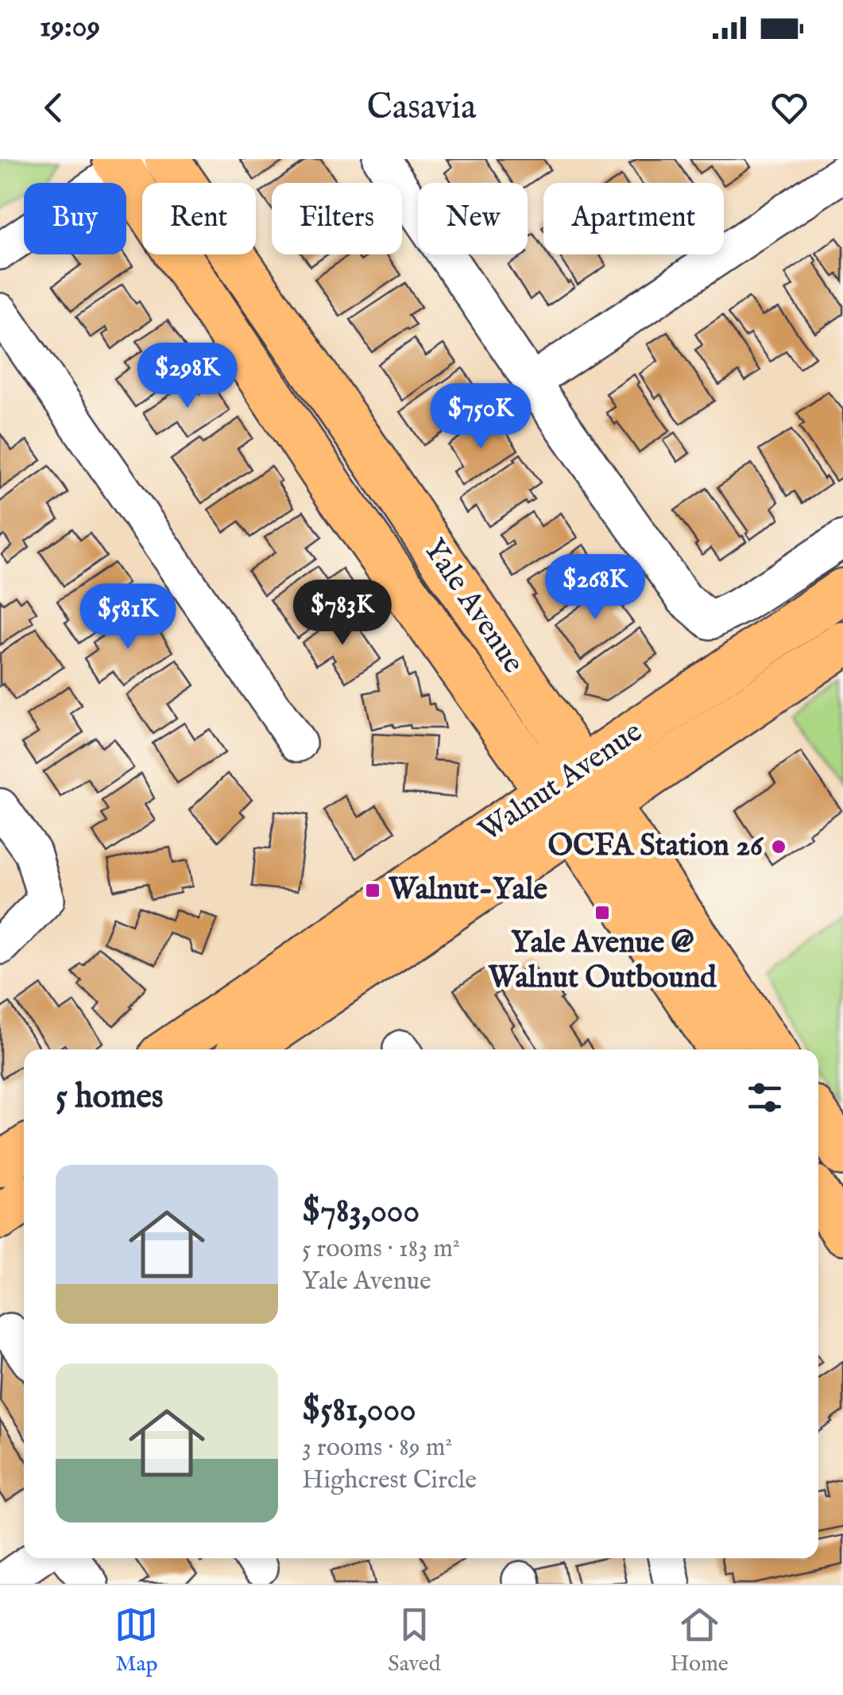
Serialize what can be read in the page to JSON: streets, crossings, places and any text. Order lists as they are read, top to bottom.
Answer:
{
  "streets": {
    "main road": ["Yale Avenue", "Walnut Avenue"]
  },
  "crossings": [
    ["Yale Avenue", "Walnut Avenue"]
  ],
  "places": {
    "other": ["OCFA Station 26"],
    "transit": ["Walnut-Yale", "Yale Avenue @ Walnut Outbound"]
  },
  "page": {
    "status": "19:09",
    "header": "Casavia",
    "chip": [
      "Buy",
      "Rent",
      "Filters",
      "New",
      "Apartment"
    ],
    "price": [
      "$298K",
      "$750K",
      "$268K",
      "$783K",
      "$581K"
    ],
    "heading": "5 homes",
    "list": [
      {
        "name": "$783,000",
        "note": "5 rooms · 183 m² · Yale Avenue"
      },
      {
        "name": "$581,000",
        "note": "3 rooms · 89 m² · Highcrest Circle"
      }
    ],
    "tabs": ["Map", "Saved", "Home"]
  }
}
